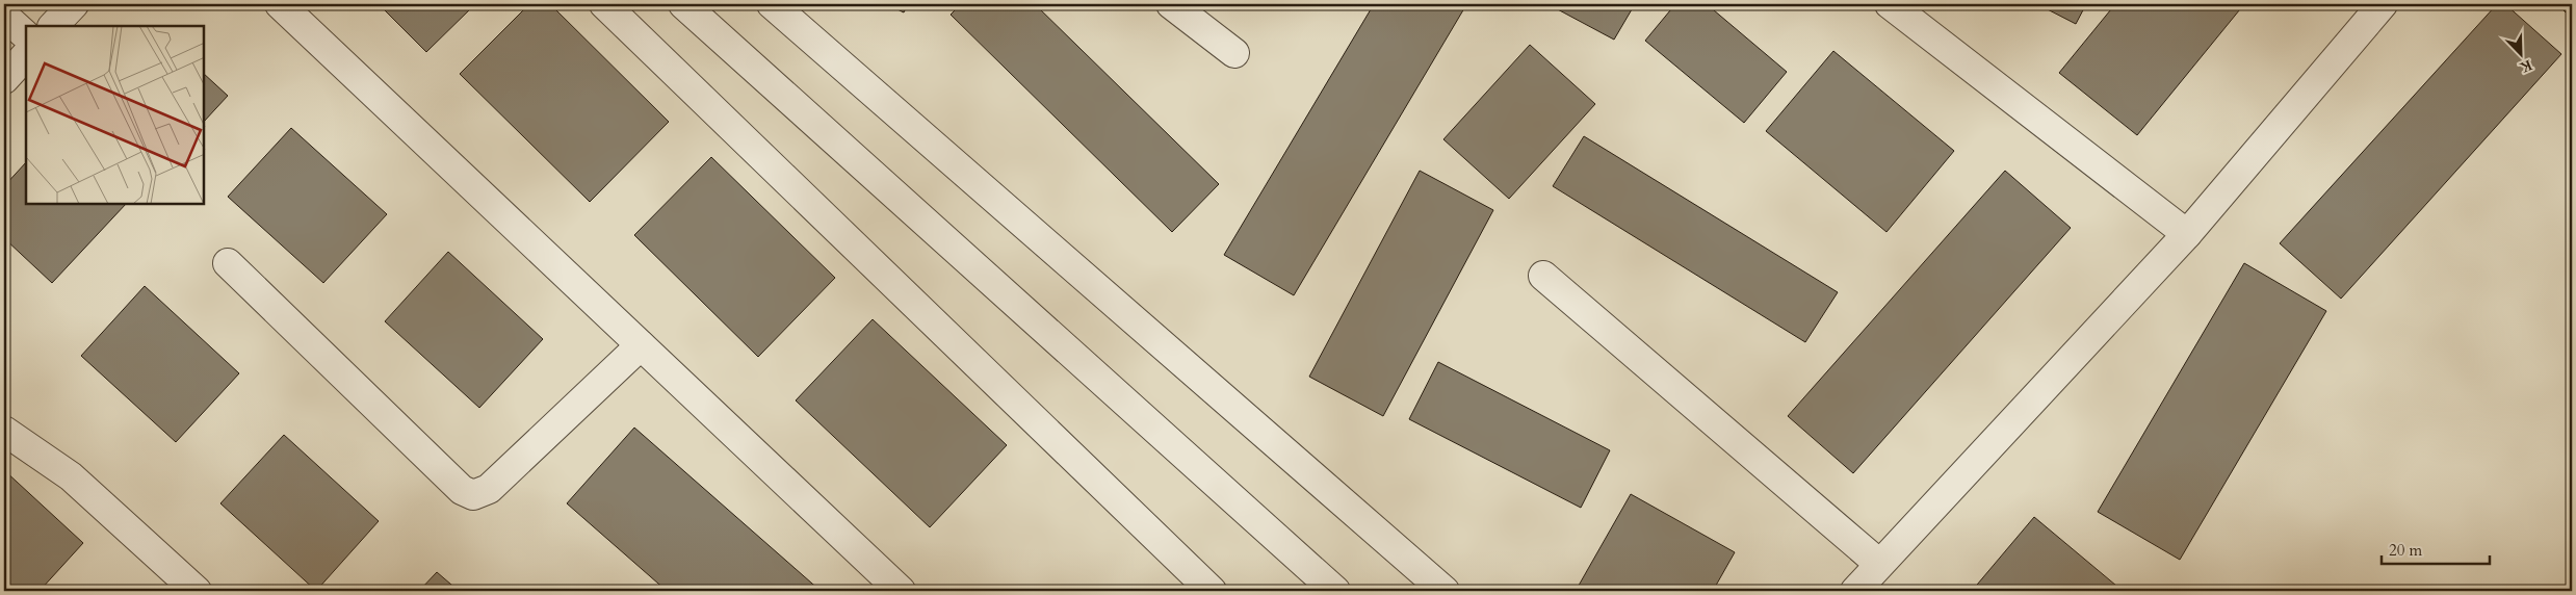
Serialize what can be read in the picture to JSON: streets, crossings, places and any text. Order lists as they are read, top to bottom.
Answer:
{
  "scale_bar": "20 m",
  "north": "bottom right"
}
